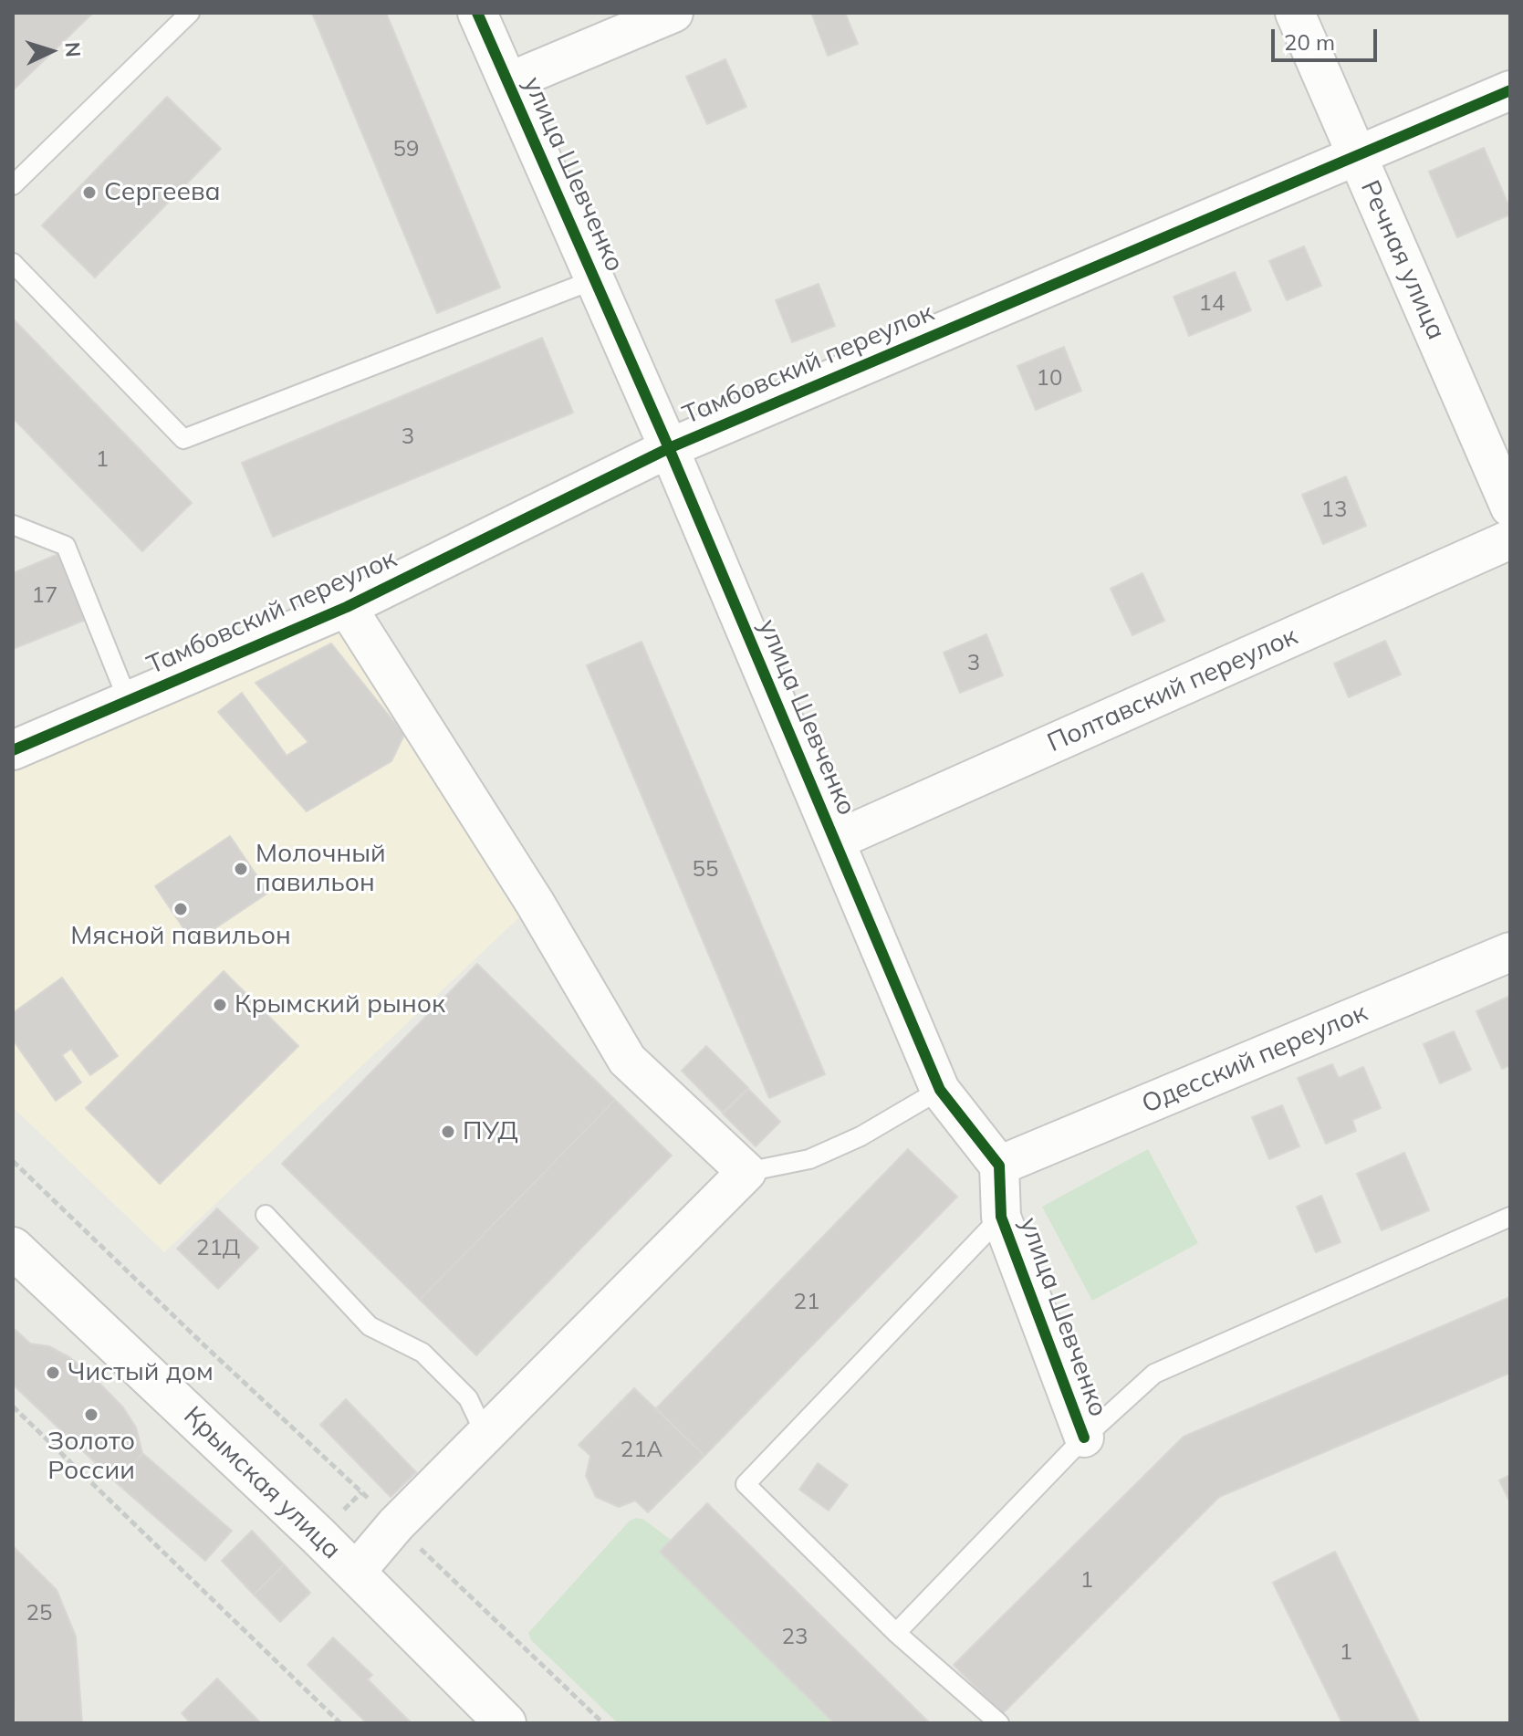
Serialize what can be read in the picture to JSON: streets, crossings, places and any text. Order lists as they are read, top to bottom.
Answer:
{
  "streets": {
    "main road": ["Крымская улица"],
    "street": [
      "улица Шевченко",
      "Речная улица",
      "Тамбовский переулок",
      "Полтавский переулок",
      "Одесский переулок"
    ]
  },
  "crossings": [
    ["улица Шевченко", "Тамбовский переулок"],
    ["улица Шевченко", "Полтавский переулок"],
    ["улица Шевченко", "Одесский переулок"],
    ["Речная улица", "Тамбовский переулок"]
  ],
  "places": [
    "Сергеева",
    "Молочный павильон",
    "Мясной павильон",
    "Крымский рынок",
    "ПУД",
    "Чистый дом",
    "Золото России"
  ],
  "house_numbers": [
    "59",
    "14",
    "10",
    "3",
    "1",
    "13",
    "17",
    "3",
    "55",
    "21Д",
    "21",
    "21А",
    "1",
    "25",
    "23",
    "1"
  ],
  "scale_bar": "20 m",
  "north": "right"
}
